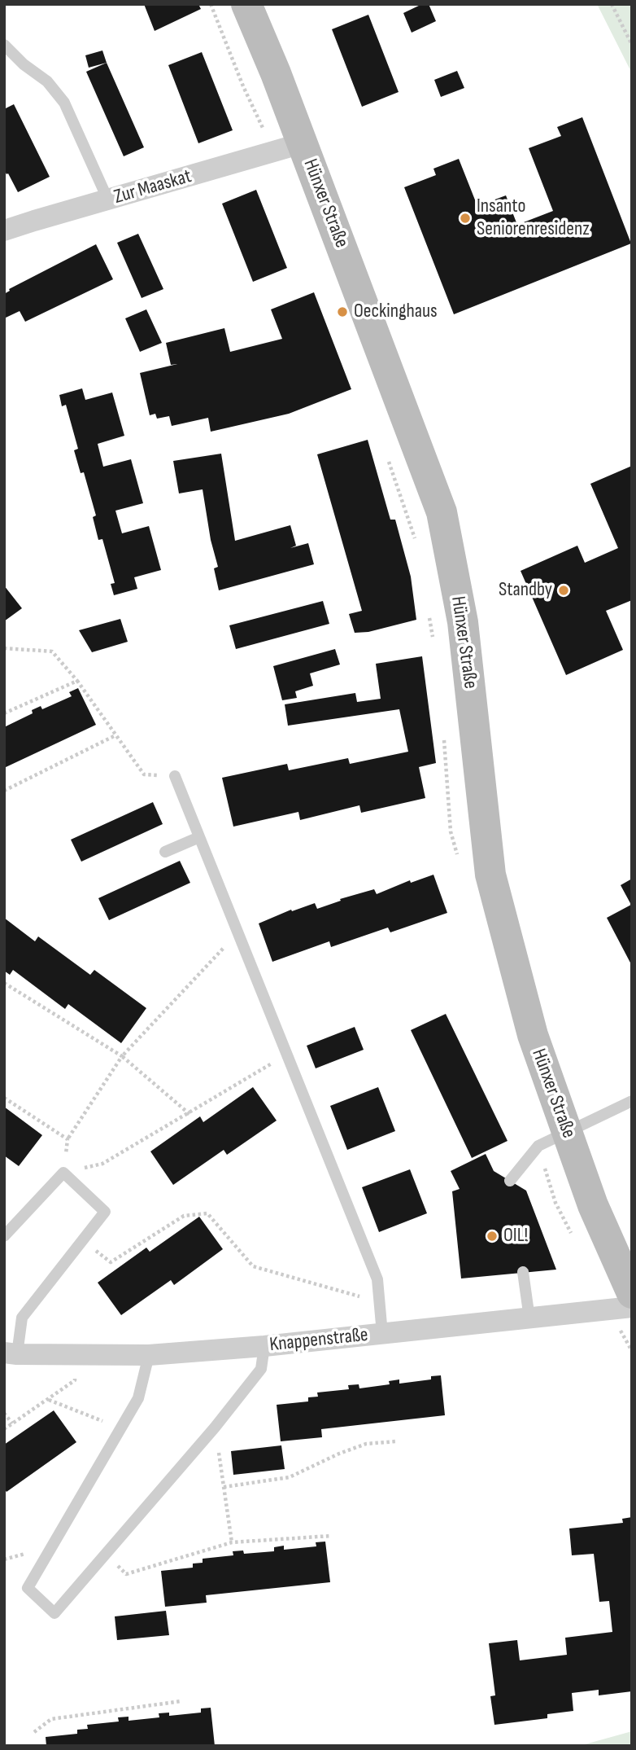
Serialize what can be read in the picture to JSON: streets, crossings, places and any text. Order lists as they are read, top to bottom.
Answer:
{
  "streets": {
    "main road": ["Hünxer Straße"],
    "street": ["Zur Maaskat", "Knappenstraße"]
  },
  "crossings": [
    ["Zur Maaskat", "Hünxer Straße"],
    ["Hünxer Straße", "Knappenstraße"]
  ],
  "places": [
    "Insanto Seniorenresidenz",
    "Oeckinghaus",
    "Standby",
    "OIL!"
  ]
}
